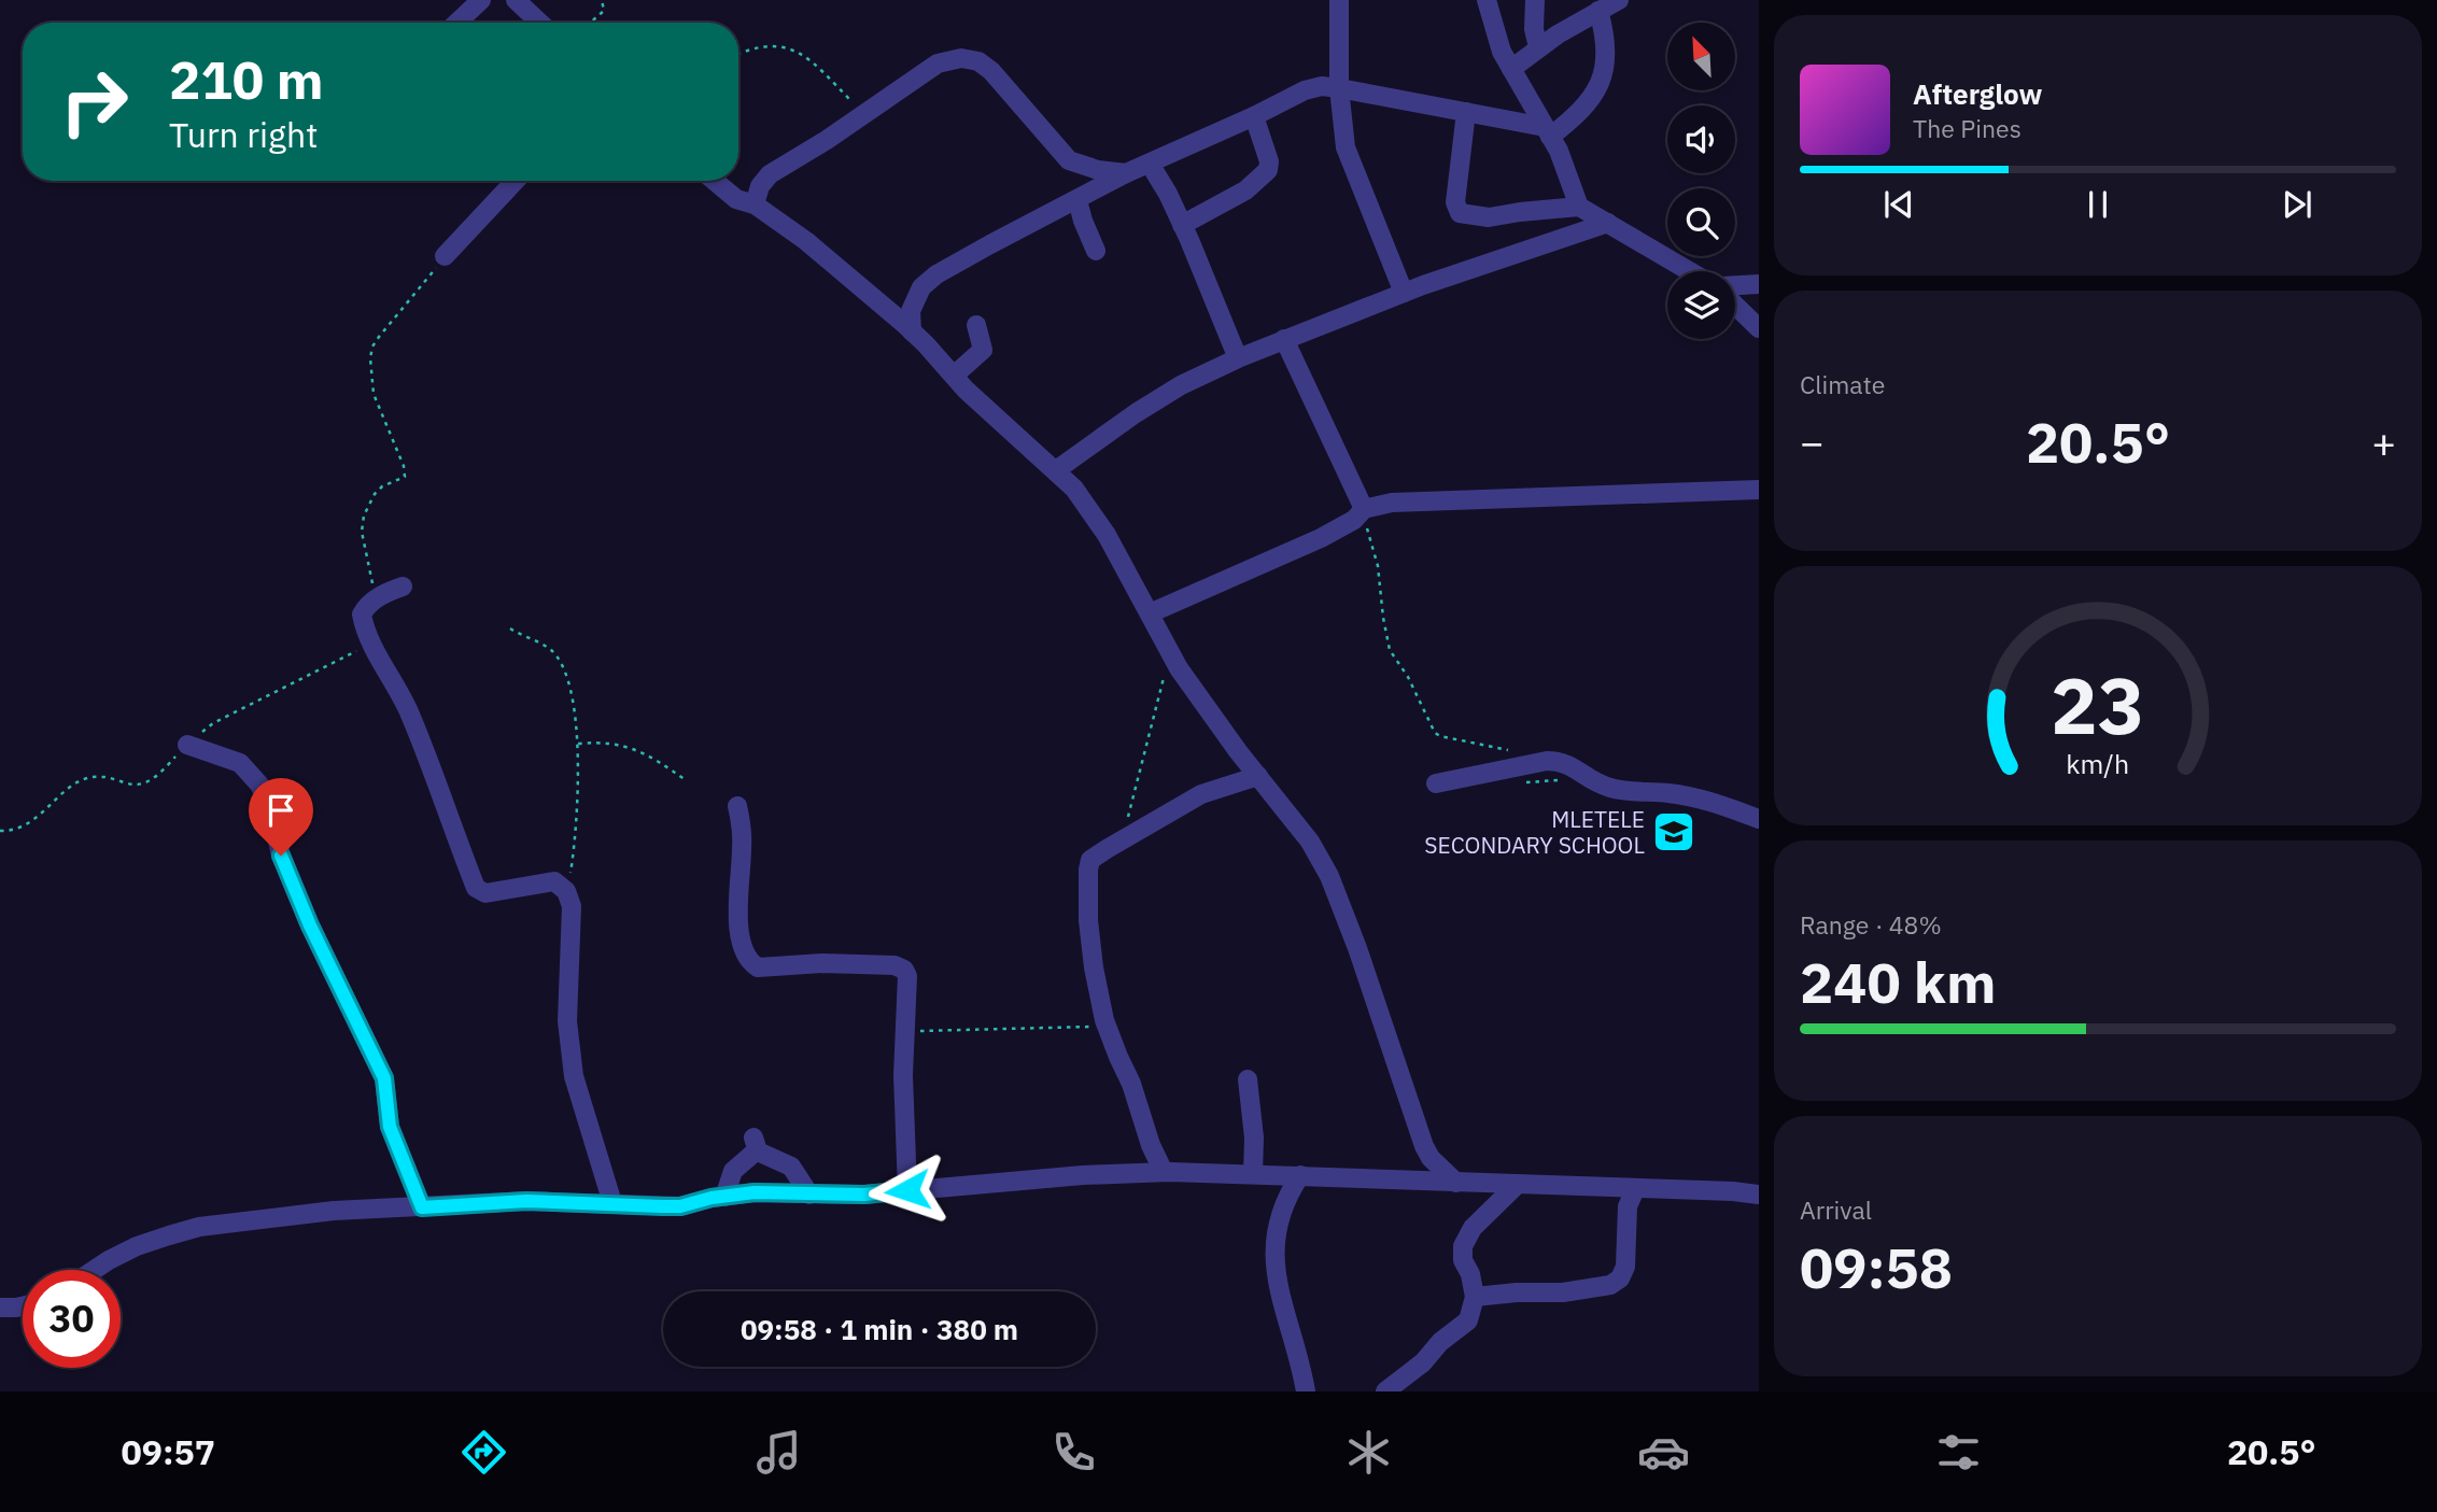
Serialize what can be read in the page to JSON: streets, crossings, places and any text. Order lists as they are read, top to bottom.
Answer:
{
  "places": {
    "school or university": ["MLETELE SECONDARY SCHOOL"]
  },
  "north": "top left",
  "page": {
    "turn": ["210 m", "Turn right"],
    "song": ["Afterglow", "The Pines"],
    "tile": [
      "Climate",
      ["Range · 48%", "240 km"],
      ["Arrival", "09:58"]
    ],
    "heat": ["−", "20.5°", "+"],
    "limit": "30",
    "trip": "09:58 · 1 min · 380 m",
    "tabs": ["09:57", "20.5°"],
    "gauge": ["23", "km/h"]
  }
}
